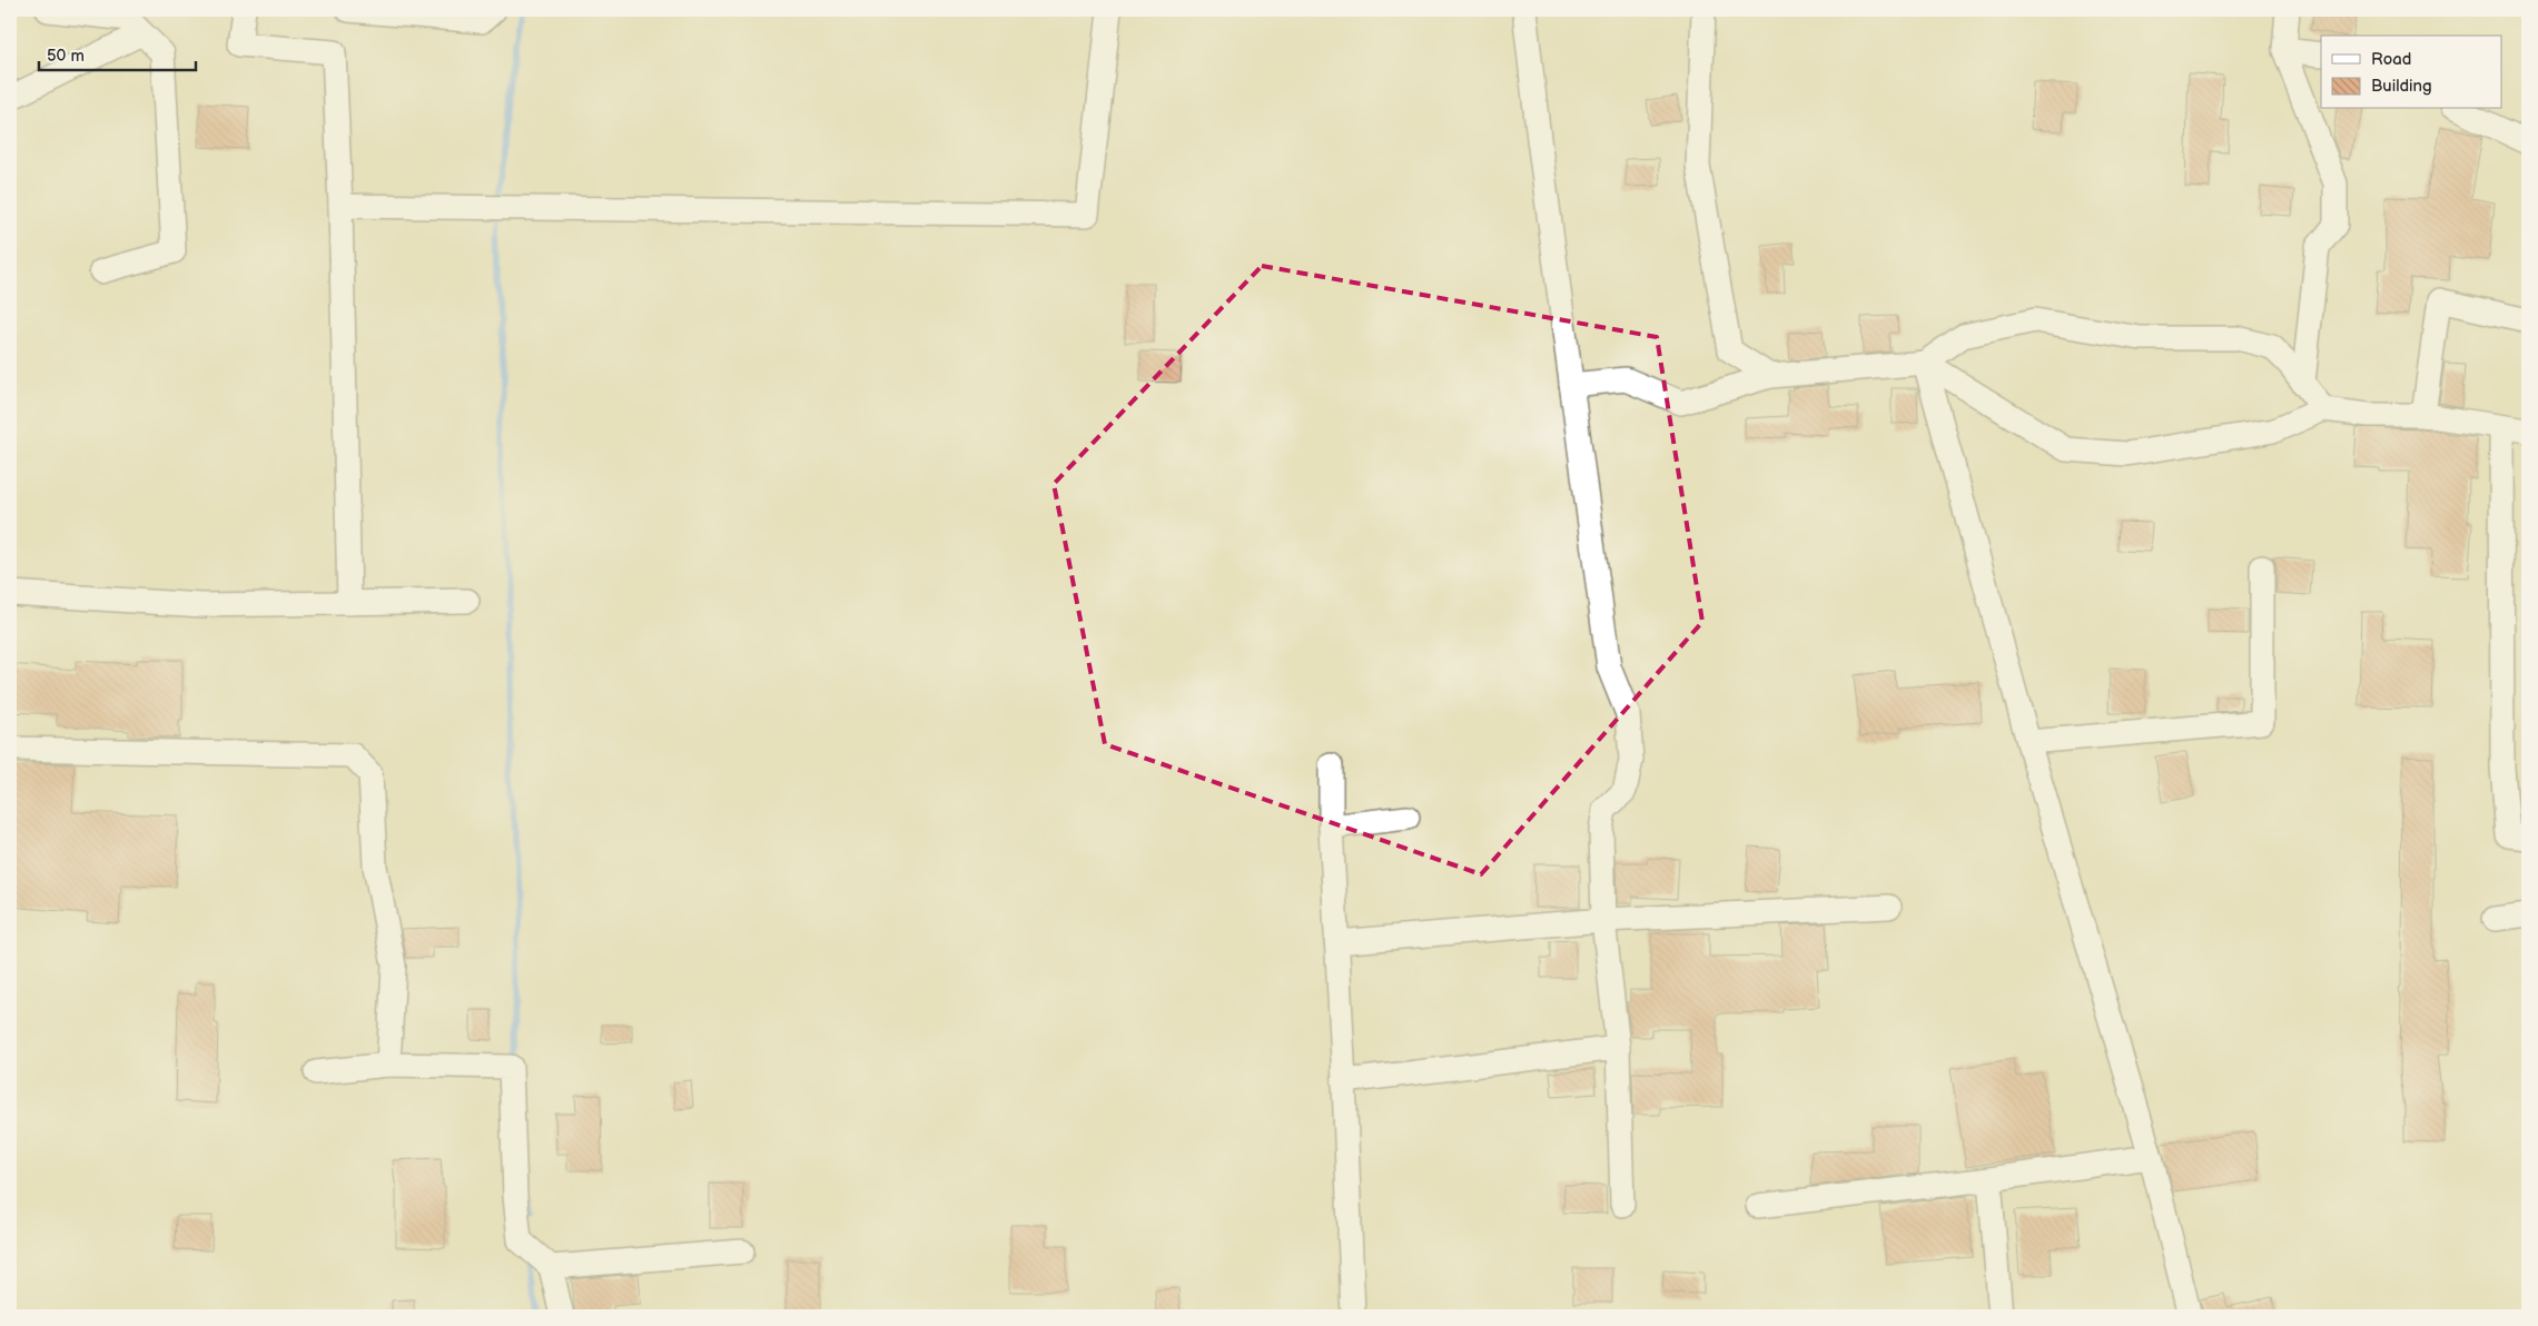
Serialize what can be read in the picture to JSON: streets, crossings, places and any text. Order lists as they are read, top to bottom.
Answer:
{
  "legend": ["Road", "Building"],
  "scale_bar": "50 m"
}
